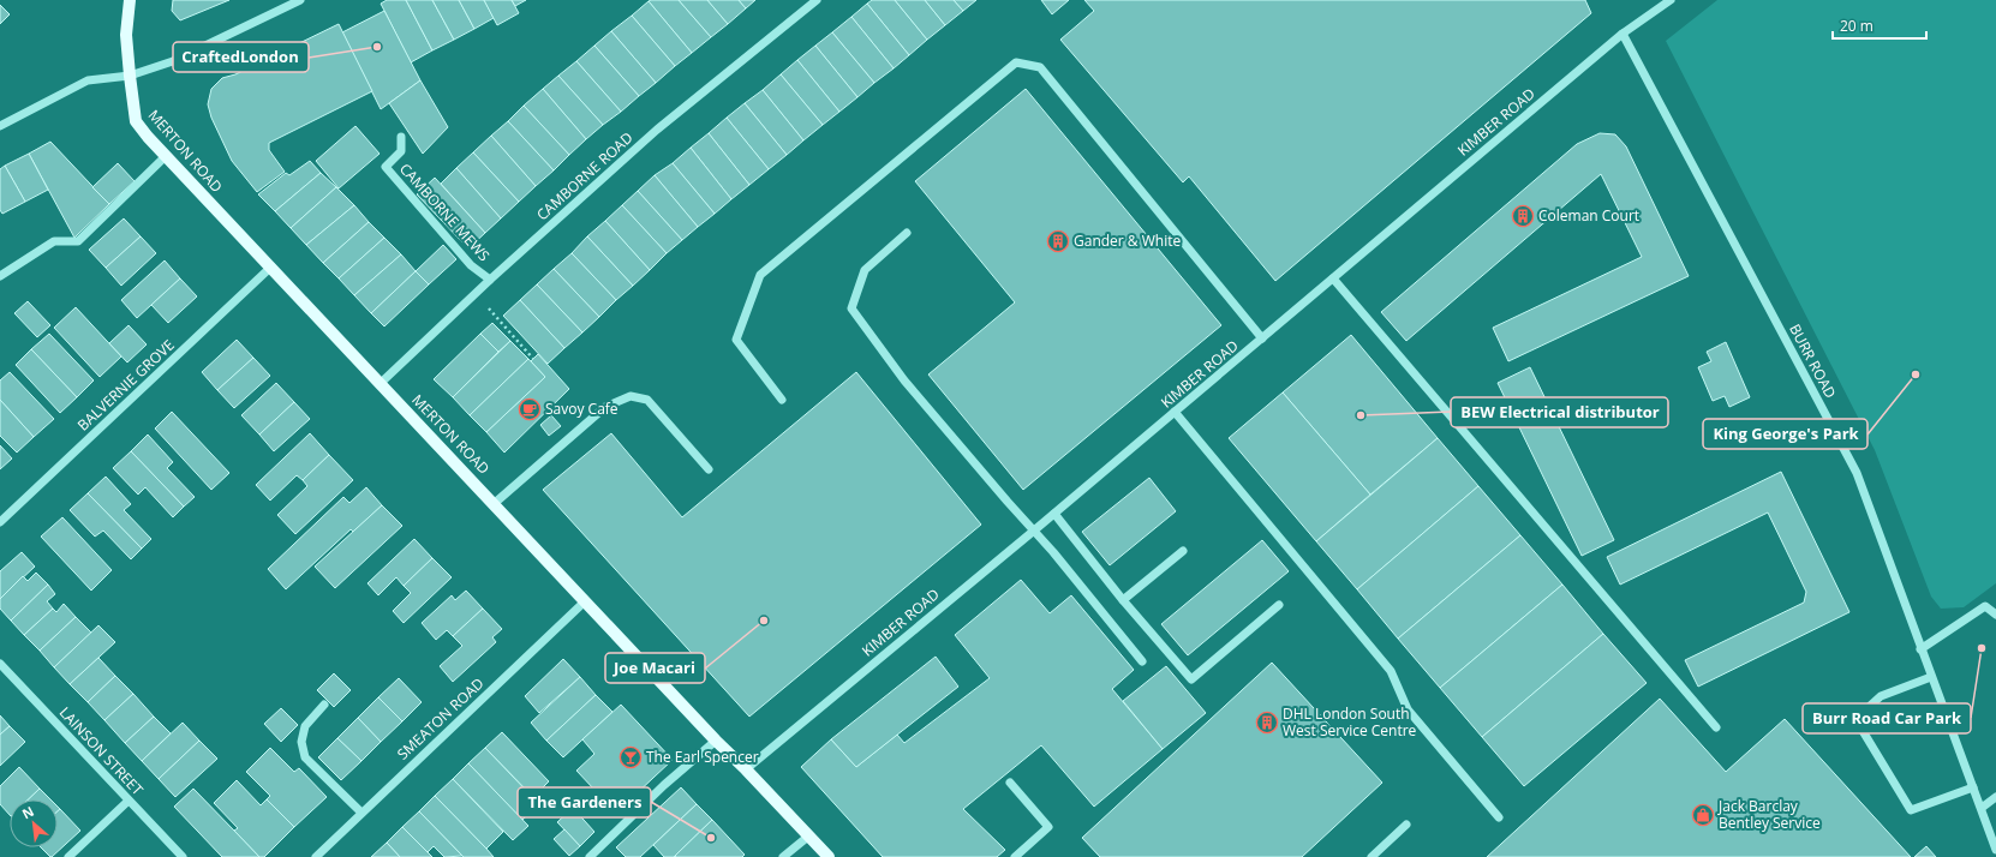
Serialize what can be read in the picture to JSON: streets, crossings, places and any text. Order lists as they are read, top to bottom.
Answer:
{
  "streets": {
    "main road": ["MERTON ROAD"],
    "street": [
      "KIMBER ROAD",
      "CAMBORNE ROAD",
      "CAMBORNE MEWS",
      "BURR ROAD",
      "BALVERNIE GROVE",
      "SMEATON ROAD",
      "LAINSON STREET"
    ]
  },
  "crossings": [
    ["KIMBER ROAD", "MERTON ROAD"],
    ["KIMBER ROAD", "BURR ROAD"],
    ["MERTON ROAD", "CAMBORNE ROAD"],
    ["MERTON ROAD", "BALVERNIE GROVE"],
    ["MERTON ROAD", "SMEATON ROAD"],
    ["CAMBORNE ROAD", "CAMBORNE MEWS"]
  ],
  "places": {
    "other": [
      "CraftedLondon",
      "King George's Park",
      "BEW Electrical distributor",
      "Joe Macari",
      "Burr Road Car Park",
      "The Gardeners"
    ],
    "building": ["Coleman Court", "Gander & White", "DHL London South West Service Centre"],
    "cafe": ["Savoy Cafe"],
    "bar": ["The Earl Spencer"],
    "shop": ["Jack Barclay Bentley Service"]
  },
  "scale_bar": "20 m",
  "north": "top left"
}
